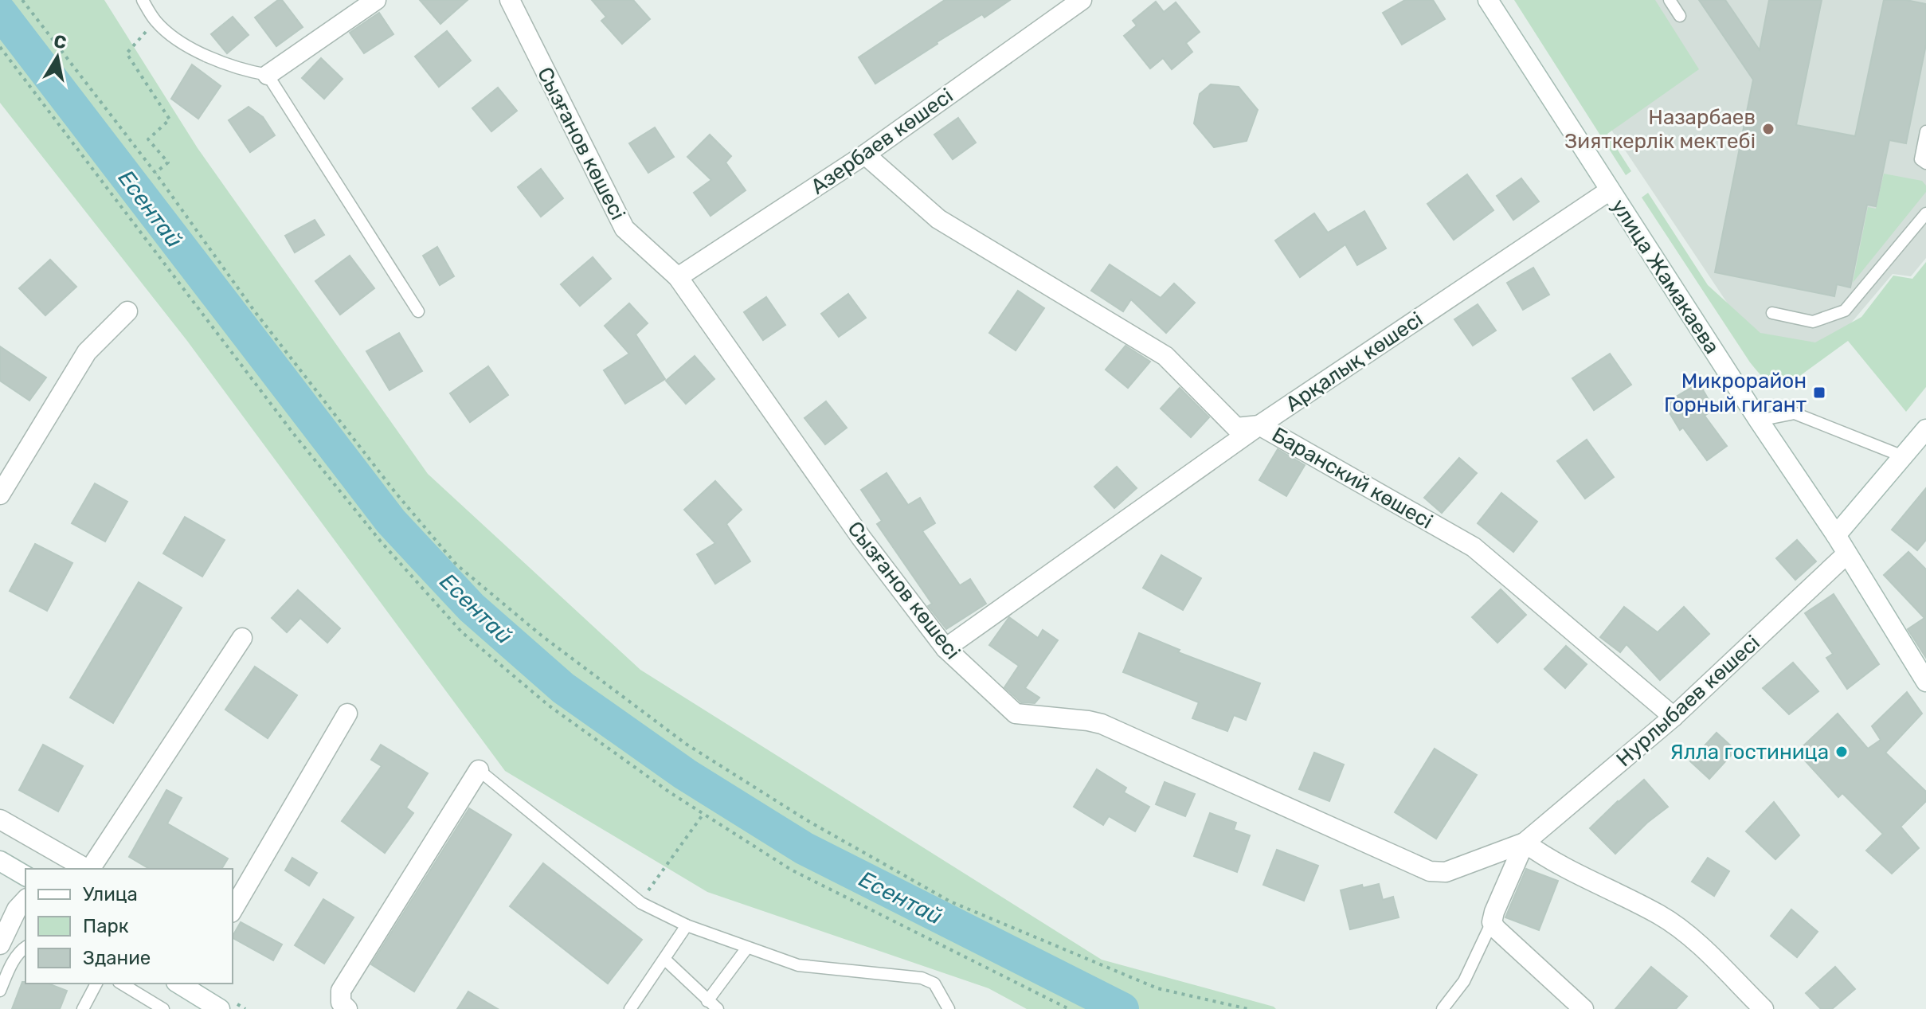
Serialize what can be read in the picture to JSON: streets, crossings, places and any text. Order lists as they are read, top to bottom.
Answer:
{
  "streets": {
    "street": [
      "Азербаев көшесі",
      "Сызғанов көшесі",
      "улица Жамакаева",
      "Арқалық көшесі",
      "Баранский көшесі",
      "Нурлыбаев көшесі"
    ]
  },
  "crossings": [
    ["Азербаев көшесі", "Сызғанов көшесі"],
    ["Азербаев көшесі", "Баранский көшесі"],
    ["Сызғанов көшесі", "Арқалық көшесі"],
    ["Сызғанов көшесі", "Нурлыбаев көшесі"],
    ["улица Жамакаева", "Арқалық көшесі"],
    ["улица Жамакаева", "Нурлыбаев көшесі"],
    ["Арқалық көшесі", "Баранский көшесі"],
    ["Баранский көшесі", "Нурлыбаев көшесі"]
  ],
  "water": ["Есентай"],
  "places": {
    "other": ["Назарбаев Зияткерлік мектебі", "Ялла гостиница"],
    "transit": ["Микрорайон Горный гигант"]
  },
  "legend": ["Улица", "Парк", "Здание"],
  "north": "top"
}
